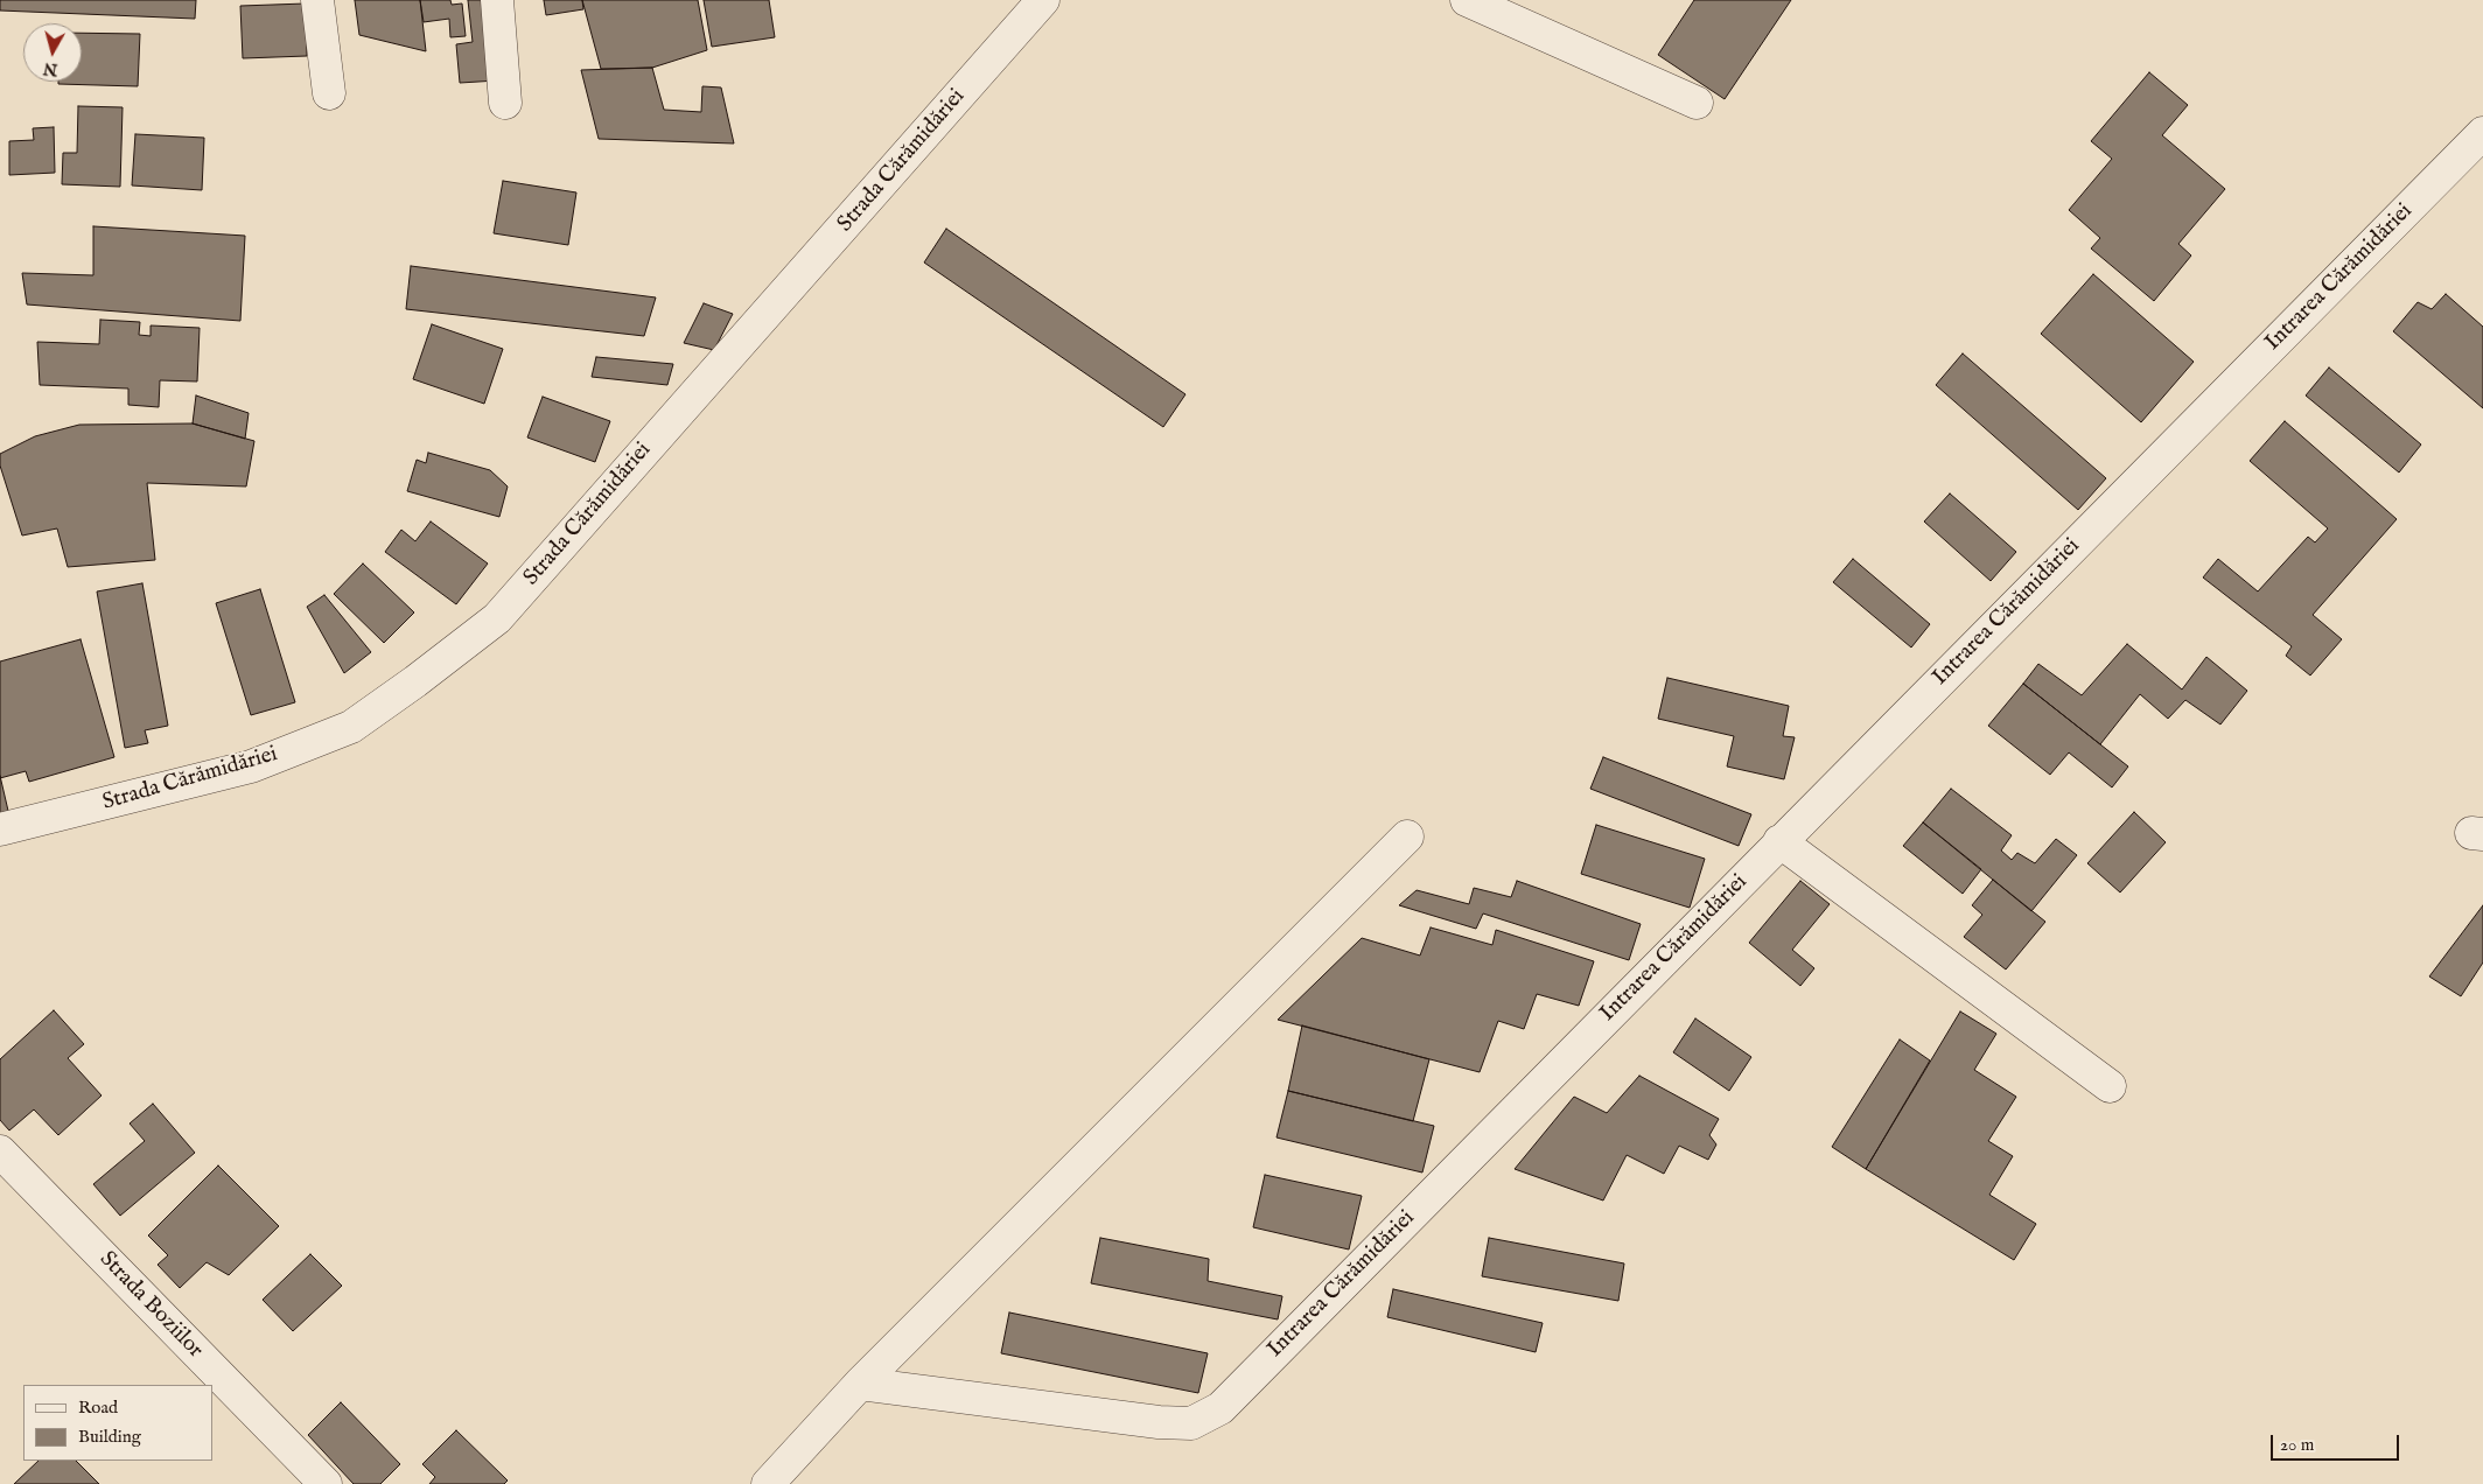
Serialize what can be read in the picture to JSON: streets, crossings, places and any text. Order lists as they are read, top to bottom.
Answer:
{
  "streets": {
    "street": ["Strada Cărămidăriei", "Intrarea Cărămidăriei", "Strada Boziilor"]
  },
  "legend": ["Road", "Building"],
  "scale_bar": "20 m",
  "north": "bottom"
}
